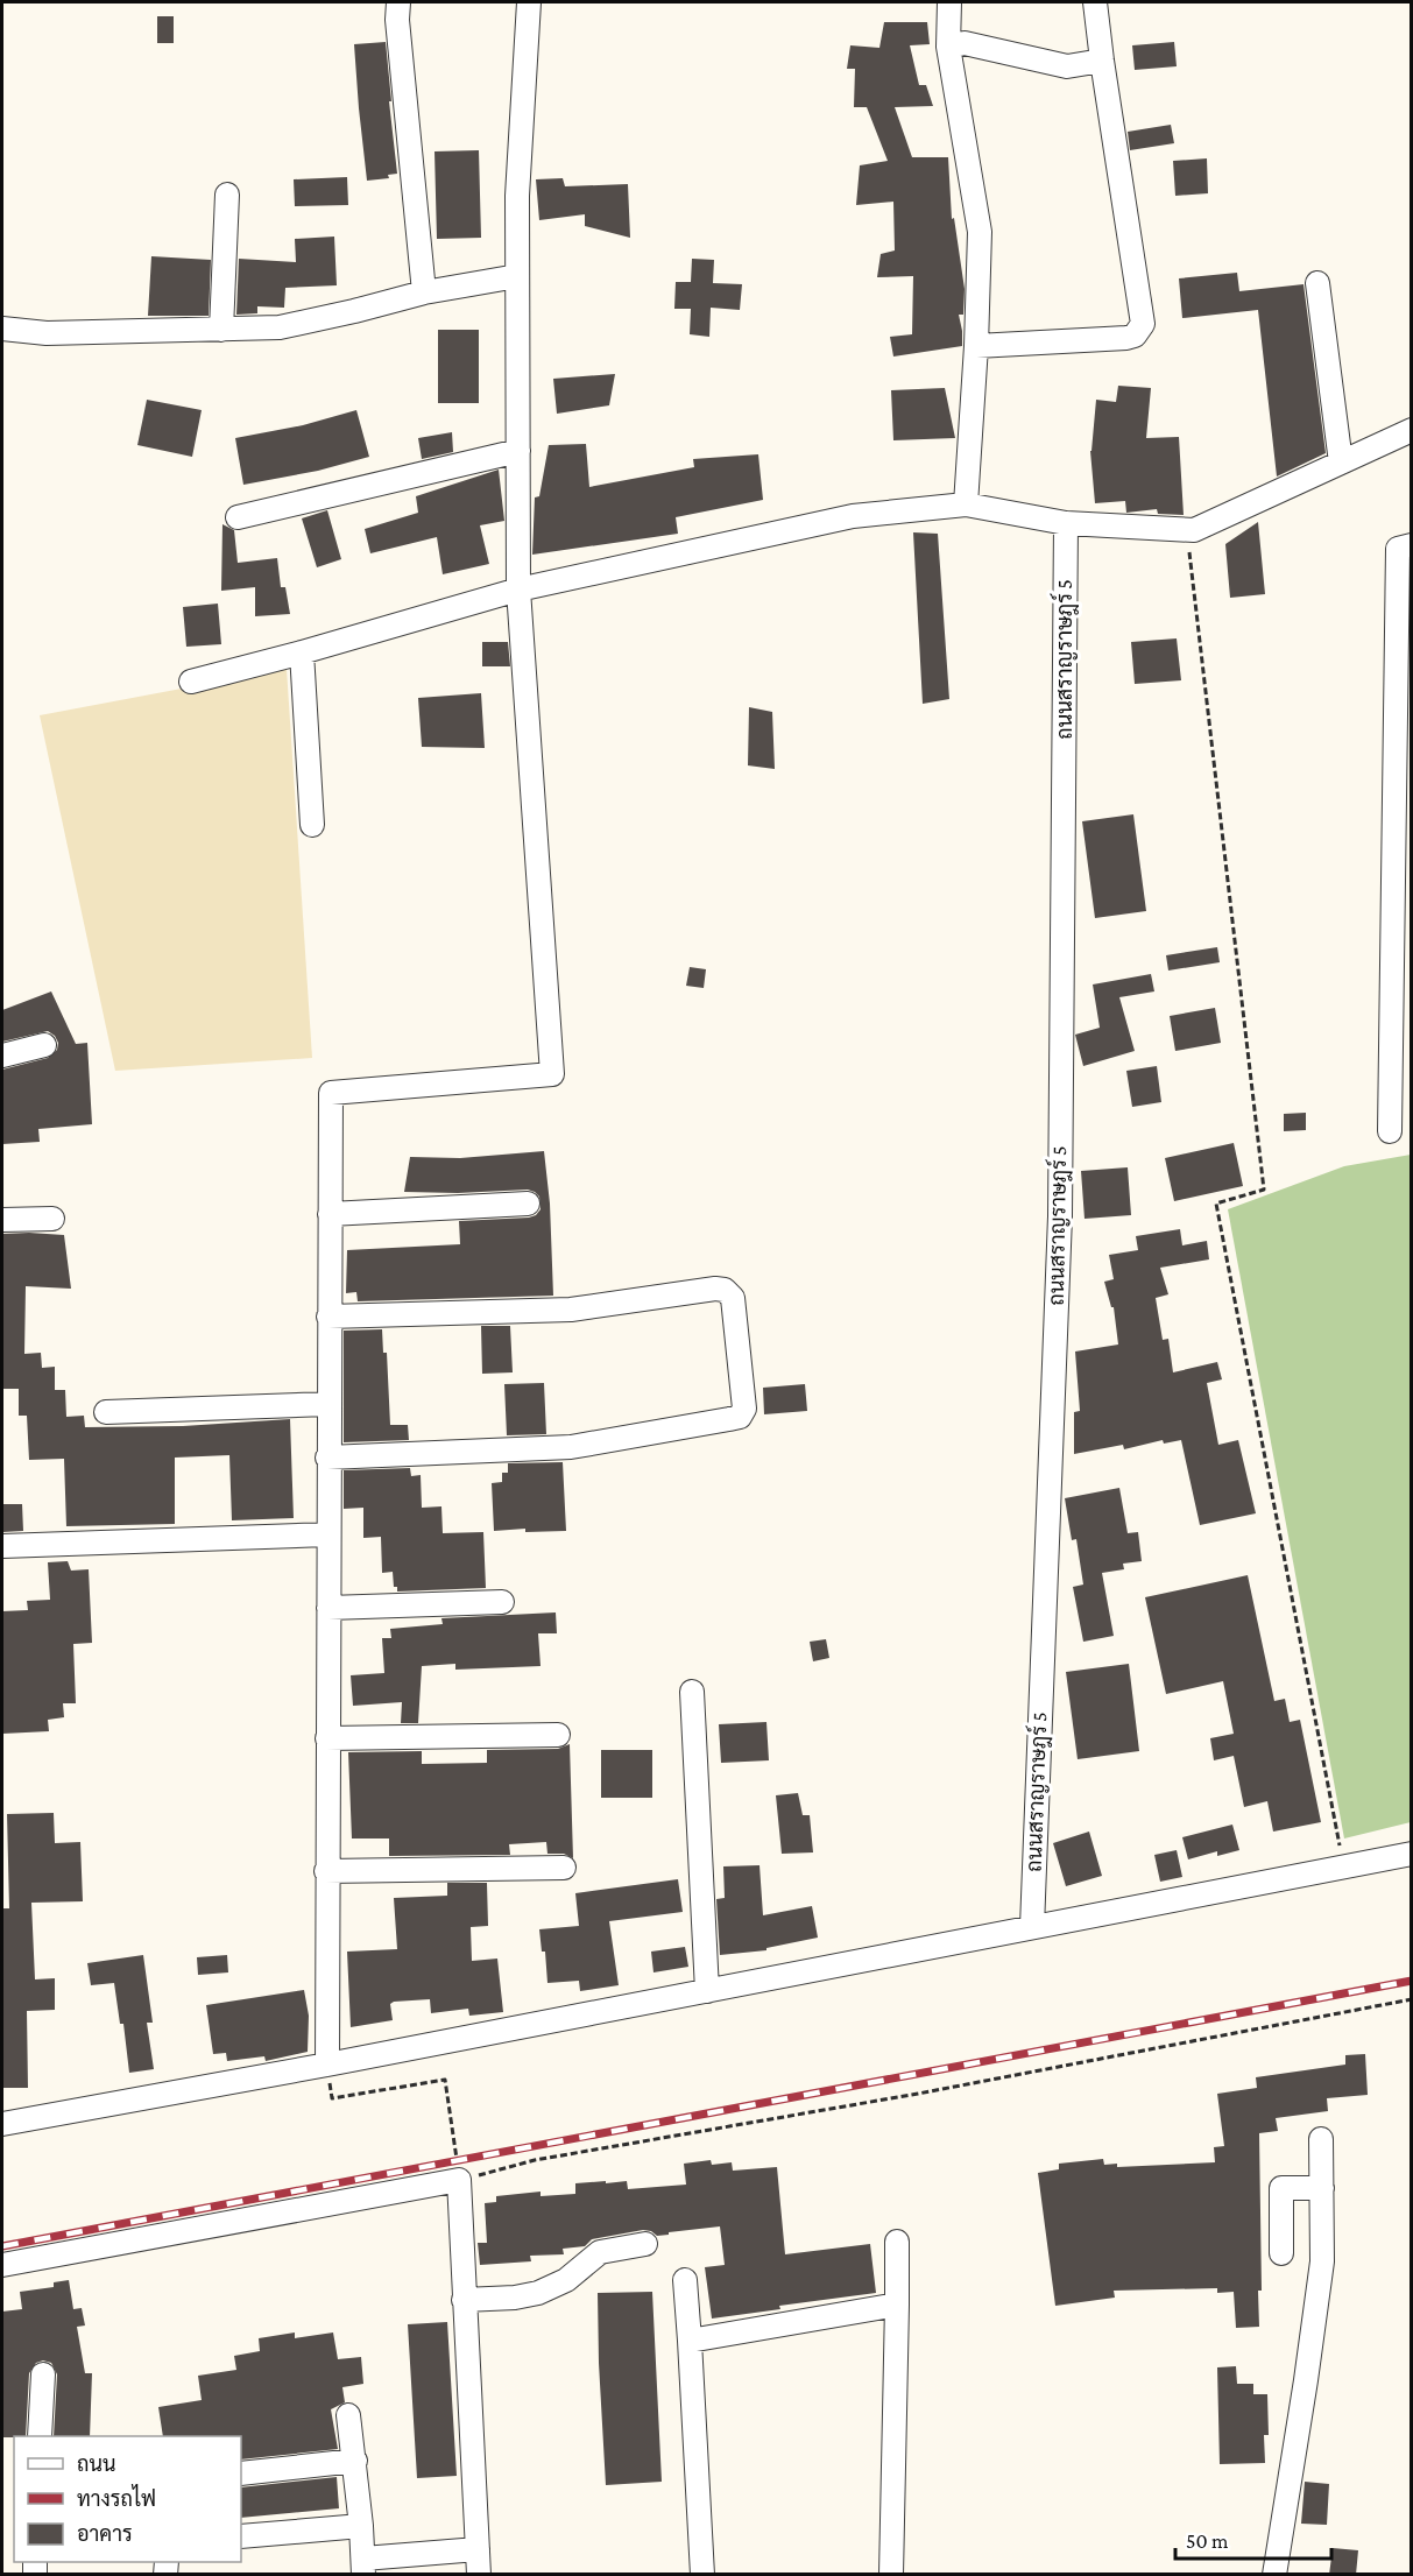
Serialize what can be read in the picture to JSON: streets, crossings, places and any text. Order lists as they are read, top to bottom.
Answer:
{
  "streets": {
    "street": ["ถนนสราญราษฎร์ 5"]
  },
  "legend": ["ถนน", "ทางรถไฟ", "อาคาร"],
  "scale_bar": "50 m"
}
